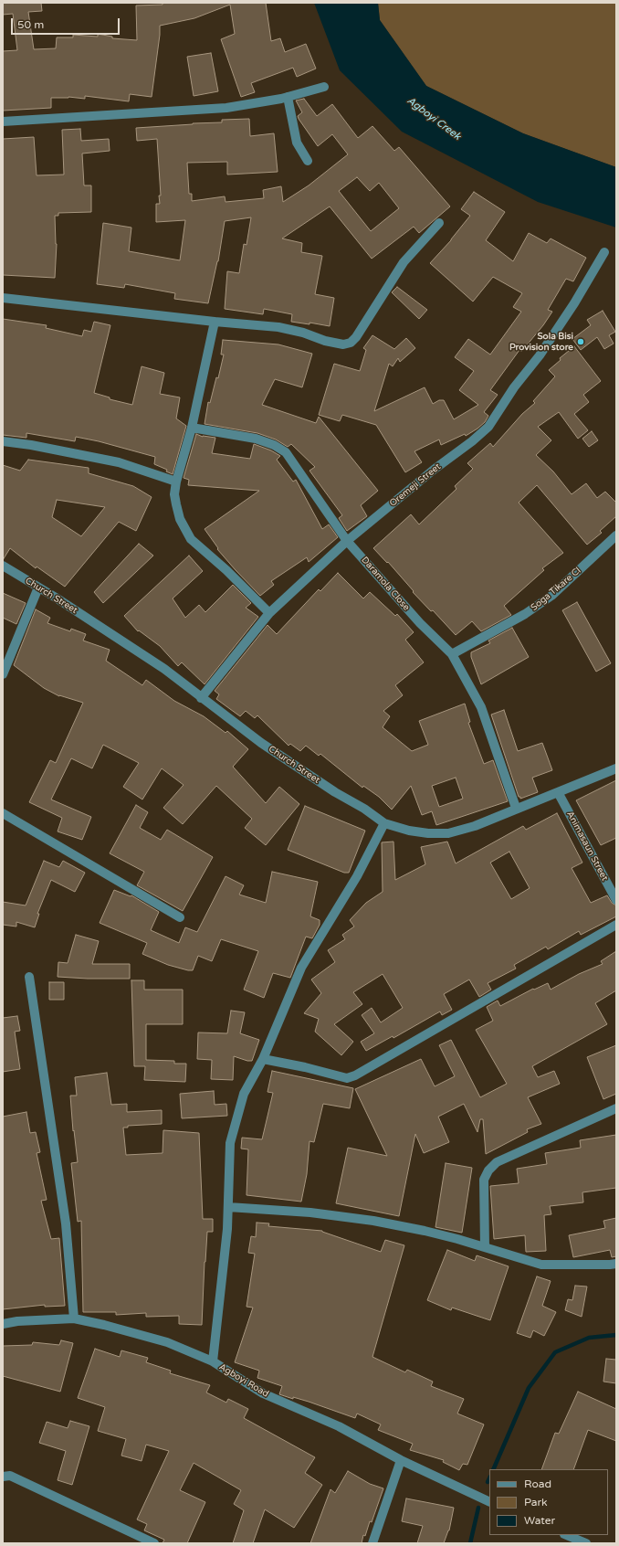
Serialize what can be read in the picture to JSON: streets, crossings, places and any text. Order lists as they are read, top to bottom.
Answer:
{
  "streets": {
    "street": [
      "Oremeji Street",
      "Daramola Close",
      "Soga Tikare Cl",
      "Church Street",
      "Animasaun Street",
      "Agboyi Road"
    ]
  },
  "crossings": [
    ["Oremeji Street", "Daramola Close"],
    ["Oremeji Street", "Church Street"],
    ["Daramola Close", "Soga Tikare Cl"],
    ["Daramola Close", "Church Street"],
    ["Church Street", "Animasaun Street"]
  ],
  "water": ["Agboyi Creek"],
  "places": ["Sola Bisi Provision store"],
  "legend": ["Road", "Park", "Water"],
  "scale_bar": "50 m"
}
